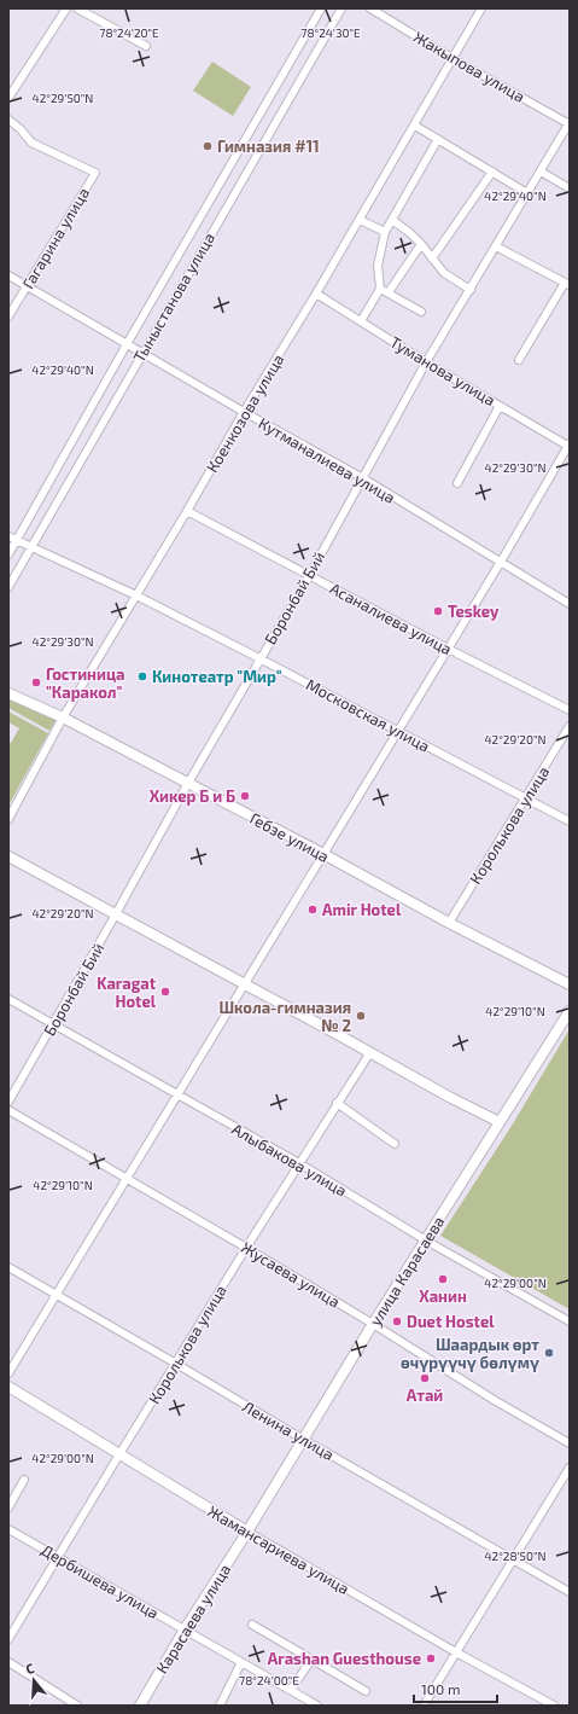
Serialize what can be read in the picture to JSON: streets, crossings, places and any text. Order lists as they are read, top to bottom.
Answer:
{
  "streets": {
    "main road": [
      "Гебзе улица",
      "улица Карасаева",
      "Жамансариева улица",
      "Карасаева улица"
    ],
    "street": [
      "Жакыпова улица",
      "Гагарина улица",
      "Тыныстанова улица",
      "Туманова улица",
      "Коенкозова улица",
      "Кутманалиева улица",
      "Боронбай Бий",
      "Асаналиева улица",
      "Московская улица",
      "Королькова улица",
      "Алыбакова улица",
      "Жусаева улица",
      "Ленина улица",
      "Дербишева улица"
    ]
  },
  "crossings": [
    ["Жакыпова улица", "Коенкозова улица"],
    ["Жакыпова улица", "Боронбай Бий"],
    ["Гагарина улица", "Кутманалиева улица"],
    ["Тыныстанова улица", "Кутманалиева улица"],
    ["Тыныстанова улица", "Московская улица"],
    ["Туманова улица", "Коенкозова улица"],
    ["Туманова улица", "Боронбай Бий"],
    ["Коенкозова улица", "Кутманалиева улица"],
    ["Коенкозова улица", "Асаналиева улица"],
    ["Коенкозова улица", "Московская улица"],
    ["Коенкозова улица", "Гебзе улица"],
    ["Кутманалиева улица", "Боронбай Бий"],
    ["Боронбай Бий", "Асаналиева улица"],
    ["Боронбай Бий", "Московская улица"],
    ["Боронбай Бий", "Гебзе улица"],
    ["Боронбай Бий", "Алыбакова улица"],
    ["Московская улица", "Королькова улица"],
    ["Королькова улица", "Гебзе улица"],
    ["Королькова улица", "Алыбакова улица"],
    ["Королькова улица", "Жусаева улица"],
    ["Королькова улица", "Ленина улица"],
    ["Королькова улица", "Жамансариева улица"],
    ["Королькова улица", "Дербишева улица"],
    ["Алыбакова улица", "улица Карасаева"],
    ["улица Карасаева", "Жусаева улица"],
    ["улица Карасаева", "Ленина улица"],
    ["улица Карасаева", "Жамансариева улица"],
    ["улица Карасаева", "Карасаева улица"],
    ["Жамансариева улица", "Карасаева улица"],
    ["Дербишева улица", "Карасаева улица"]
  ],
  "places": [
    "Гимназия #11",
    "Teskey",
    "Кинотеатр \"Мир\"",
    "Гостиница \"Каракол\"",
    "Хикер Б и Б",
    "Amir Hotel",
    "Karagat Hotel",
    "Школа-гимназия № 2",
    "Ханин",
    "Duet Hostel",
    "Шаардык өрт өчүрүүчү бөлүмү",
    "Атай",
    "Arashan Guesthouse"
  ],
  "scale_bar": "100 m",
  "north": "top",
  "coordinates": [
    "78°24'20\"E",
    "78°24'30\"E",
    "42°29'50\"N",
    "42°29'40\"N",
    "42°29'30\"N",
    "42°29'20\"N",
    "42°29'10\"N",
    "42°29'00\"N",
    "42°28'50\"N",
    "78°24'00\"E"
  ]
}
